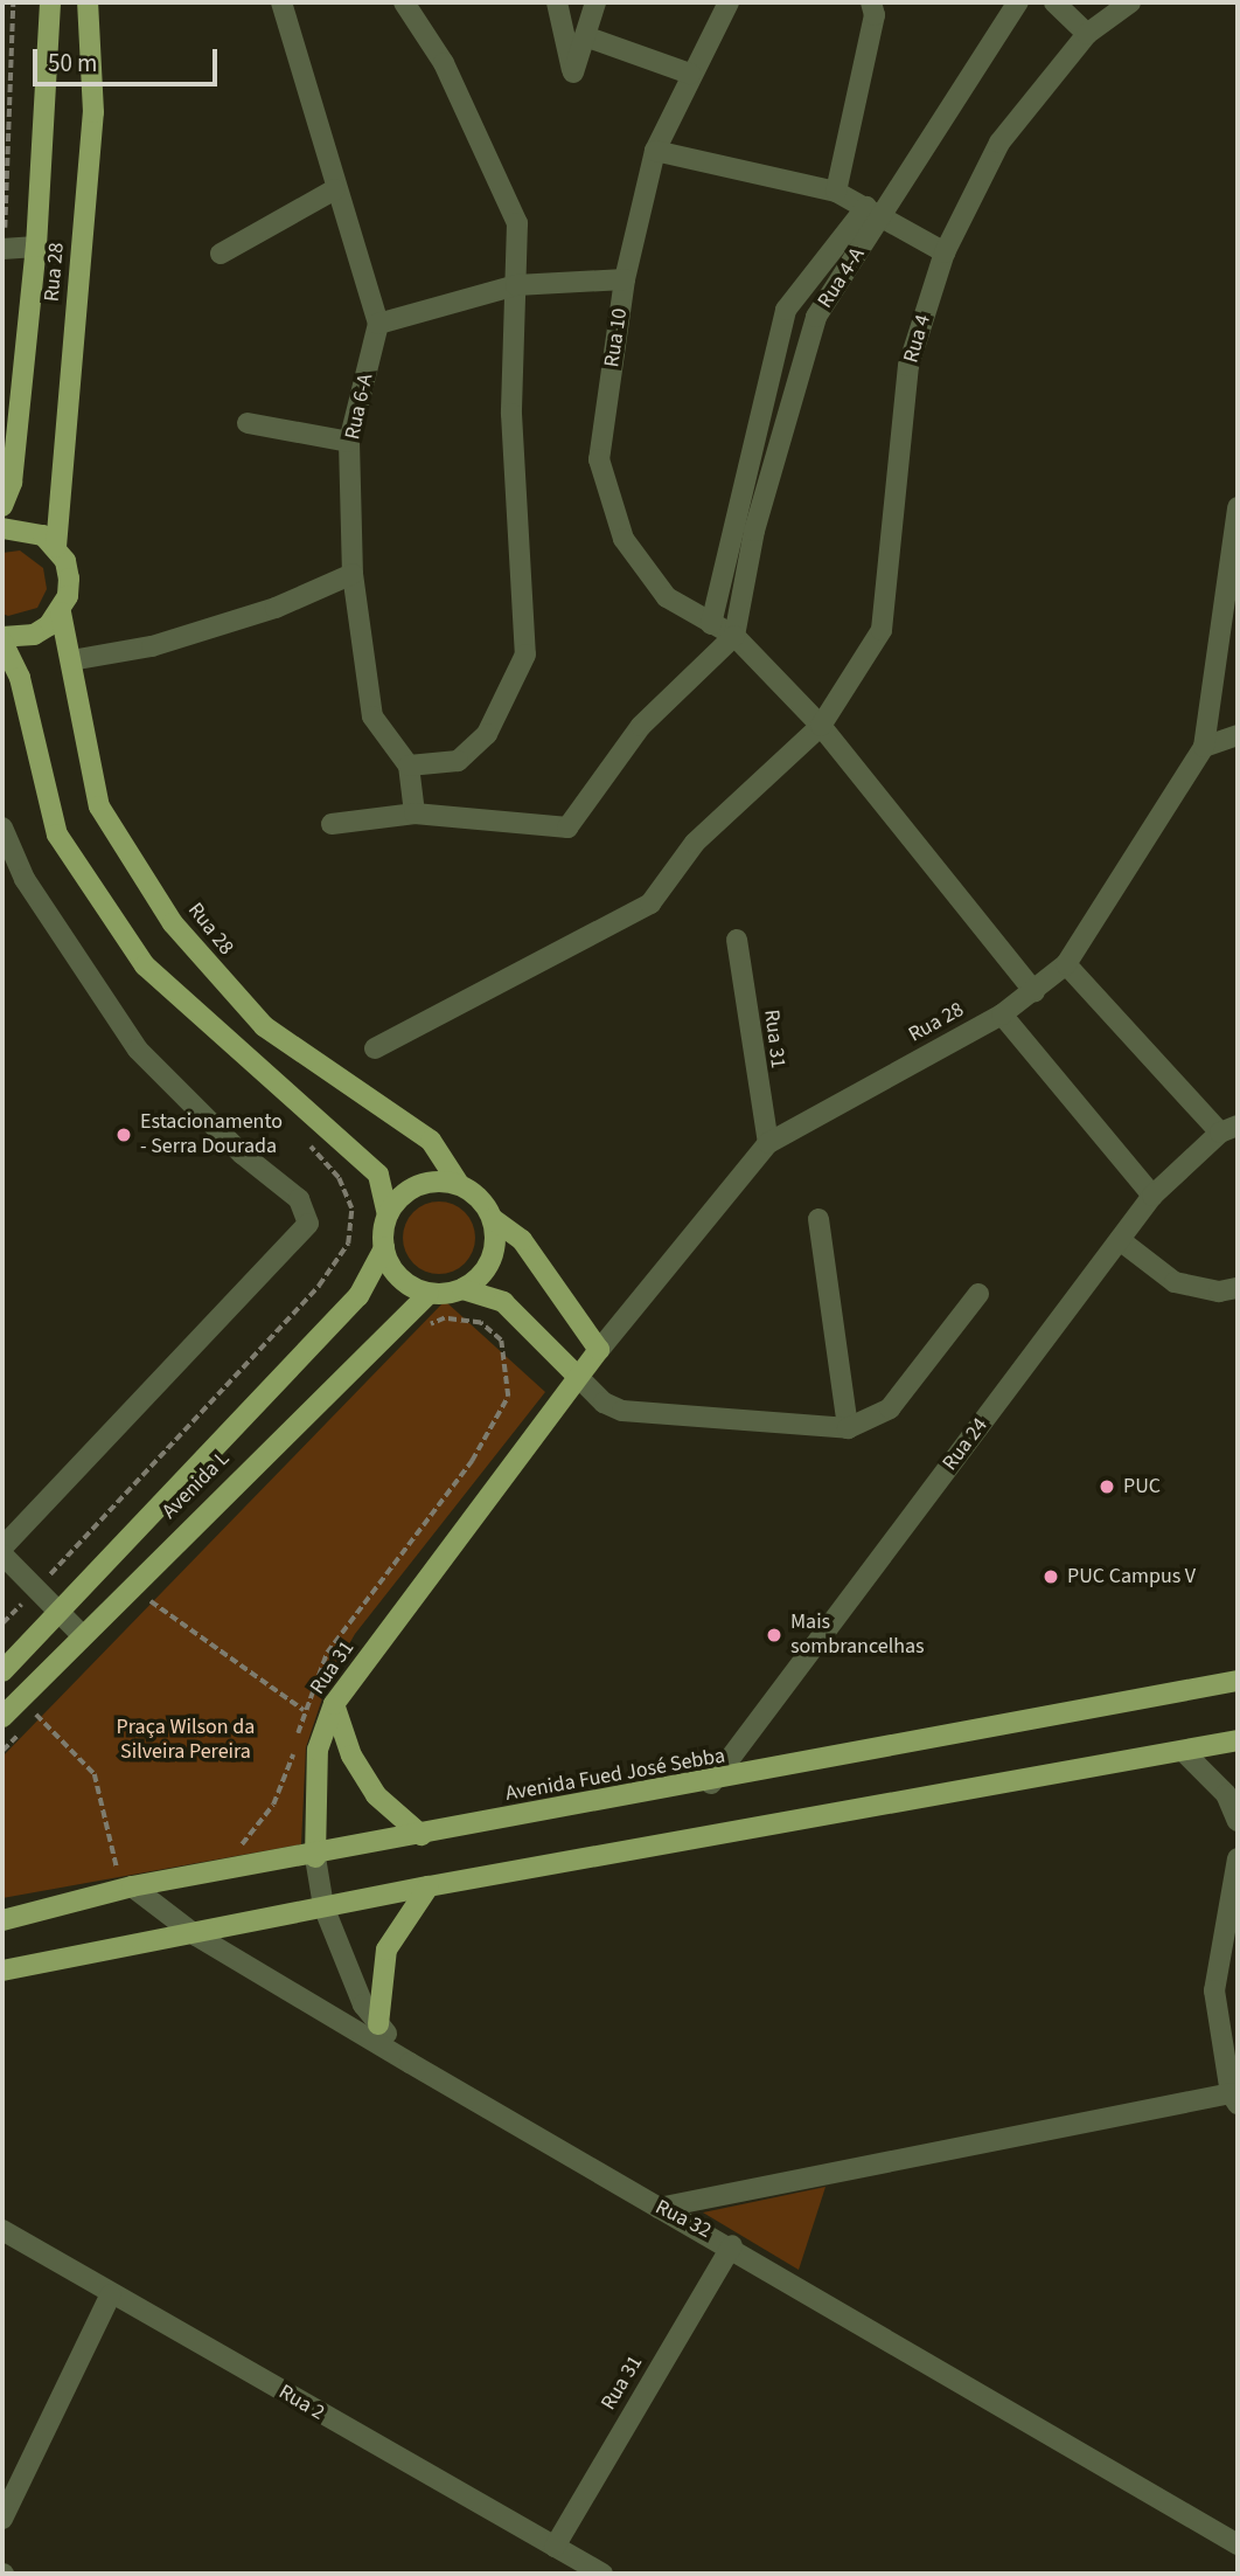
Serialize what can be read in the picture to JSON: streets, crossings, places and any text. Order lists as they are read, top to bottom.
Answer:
{
  "streets": {
    "main road": [
      "Rua 28",
      "Rua 31",
      "Avenida L",
      "Avenida Fued José Sebba"
    ],
    "street": [
      "Rua 4-A",
      "Rua 10",
      "Rua 4",
      "Rua 6-A",
      "Rua 24",
      "Rua 32",
      "Rua 2"
    ]
  },
  "crossings": [
    ["Rua 28", "Rua 10"],
    ["Rua 28", "Rua 31"],
    ["Rua 28", "Avenida L"],
    ["Rua 4-A", "Rua 10"],
    ["Rua 10", "Rua 4"],
    ["Rua 31", "Avenida Fued José Sebba"],
    ["Rua 31", "Rua 32"],
    ["Rua 31", "Rua 2"],
    ["Rua 24", "Avenida Fued José Sebba"],
    ["Avenida Fued José Sebba", "Rua 32"]
  ],
  "parks": ["Praça Wilson da Silveira Pereira"],
  "places": [
    "Estacionamento - Serra Dourada",
    "PUC",
    "PUC Campus V",
    "Mais sombrancelhas"
  ],
  "scale_bar": "50 m"
}
